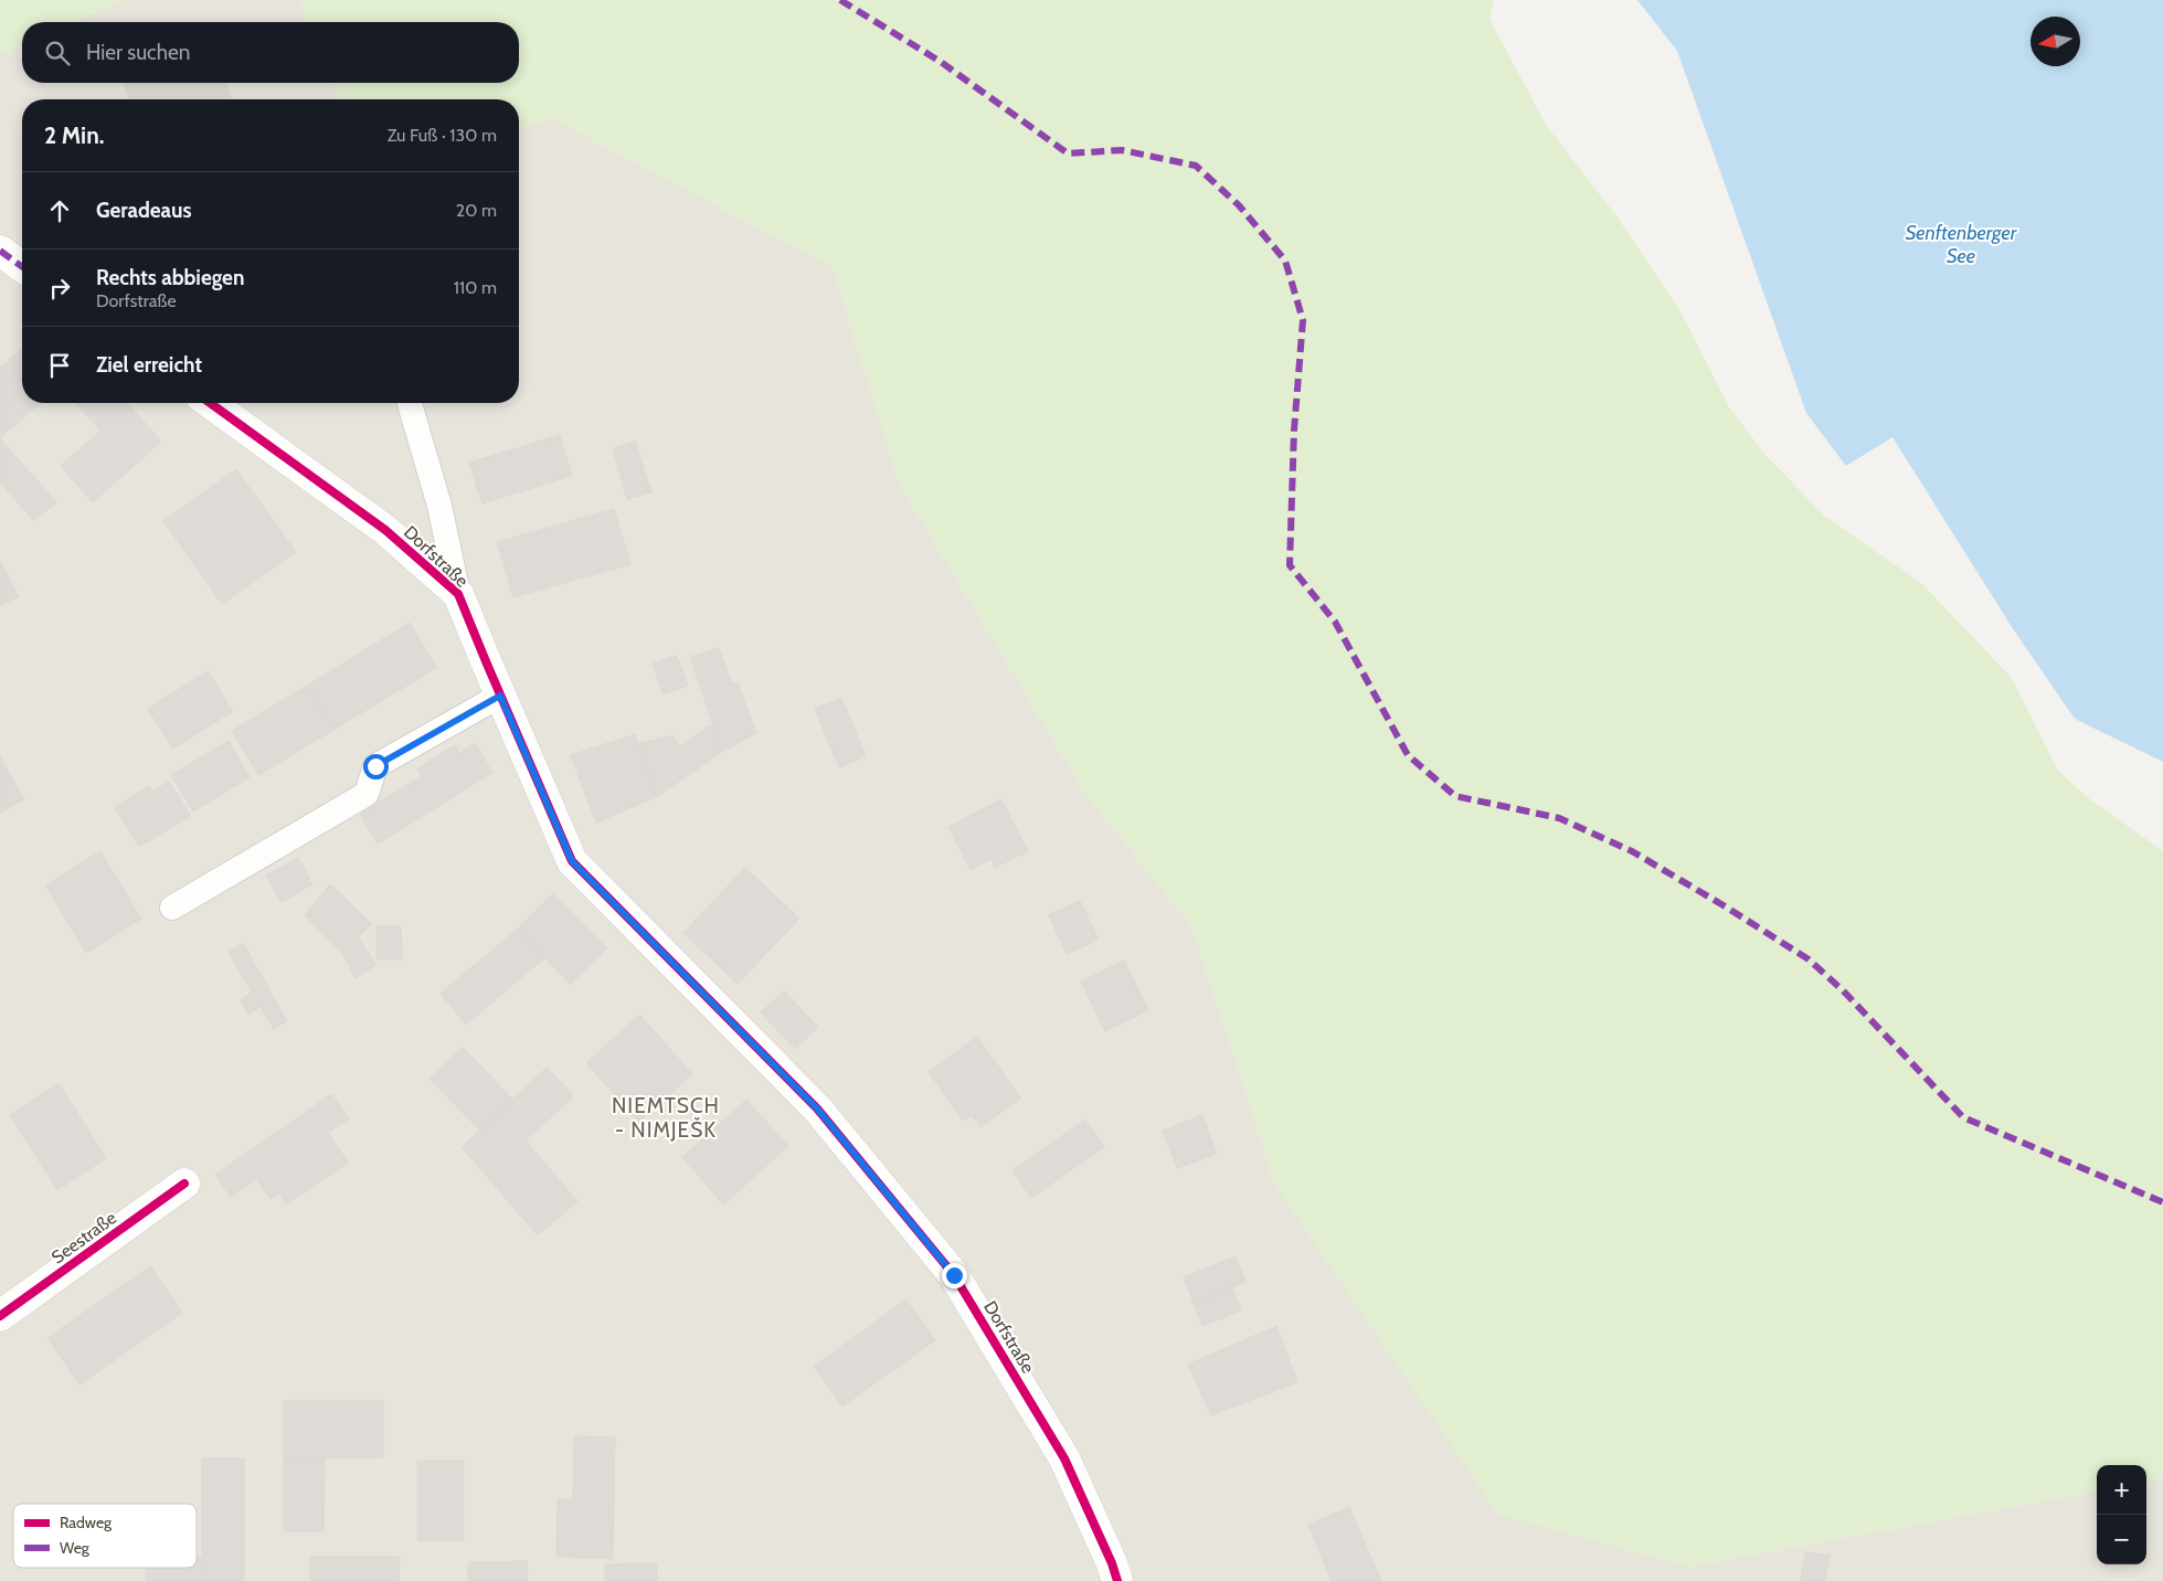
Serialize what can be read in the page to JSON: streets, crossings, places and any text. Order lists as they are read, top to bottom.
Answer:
{
  "streets": {
    "street": ["Dorfstraße", "Seestraße"]
  },
  "districts": ["NIEMTSCH - NIMJEŠK"],
  "water": ["Senftenberger See"],
  "legend": ["Radweg", "Weg"],
  "north": "left",
  "page": {
    "search": "Hier suchen",
    "heading": ["2 Min.", "Zu Fuß · 130 m"],
    "list": [
      ["Geradeaus", "20 m"],
      ["Rechts abbiegen", "Dorfstraße", "110 m"],
      "Ziel erreicht"
    ],
    "map_buttons": ["+", "−"]
  }
}
